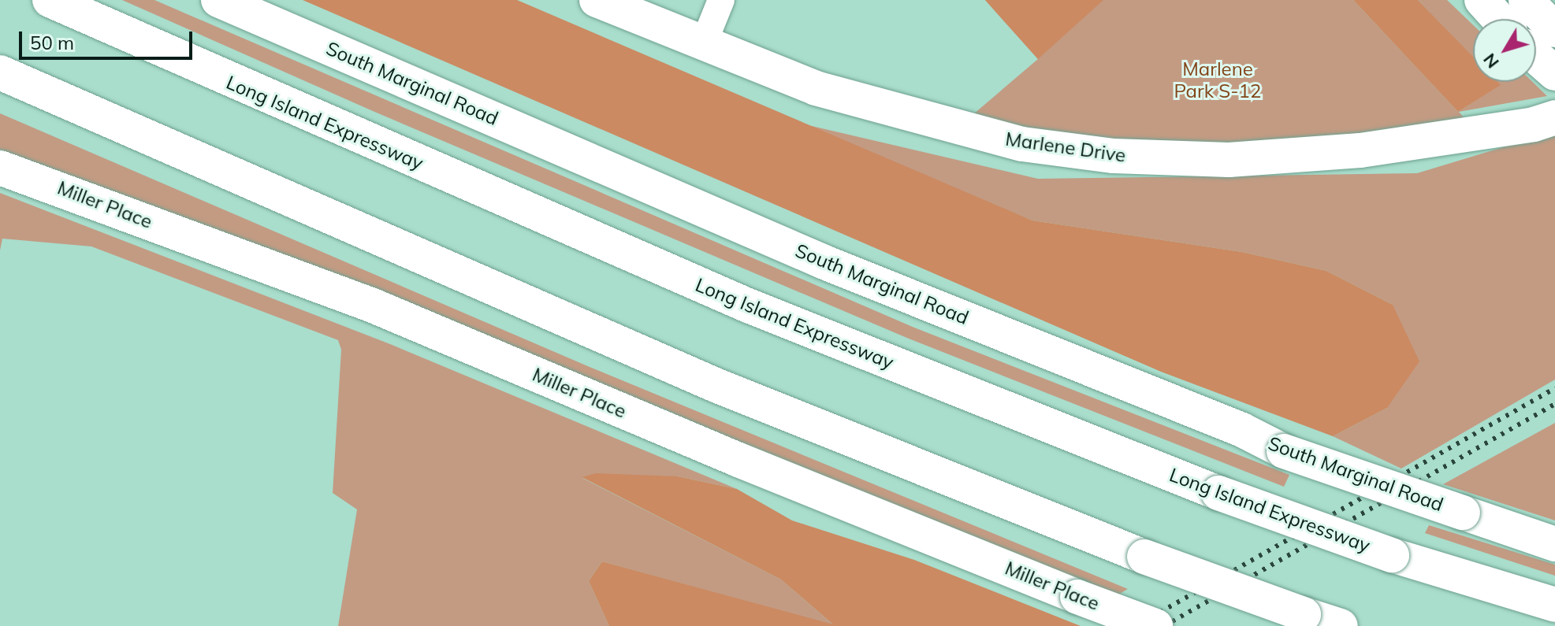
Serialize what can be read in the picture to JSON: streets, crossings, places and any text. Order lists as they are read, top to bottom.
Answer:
{
  "streets": {
    "main road": [
      "South Marginal Road",
      "Long Island Expressway",
      "Marlene Drive",
      "Miller Place"
    ]
  },
  "parks": ["Marlene Park S-12"],
  "scale_bar": "50 m",
  "north": "bottom left"
}
